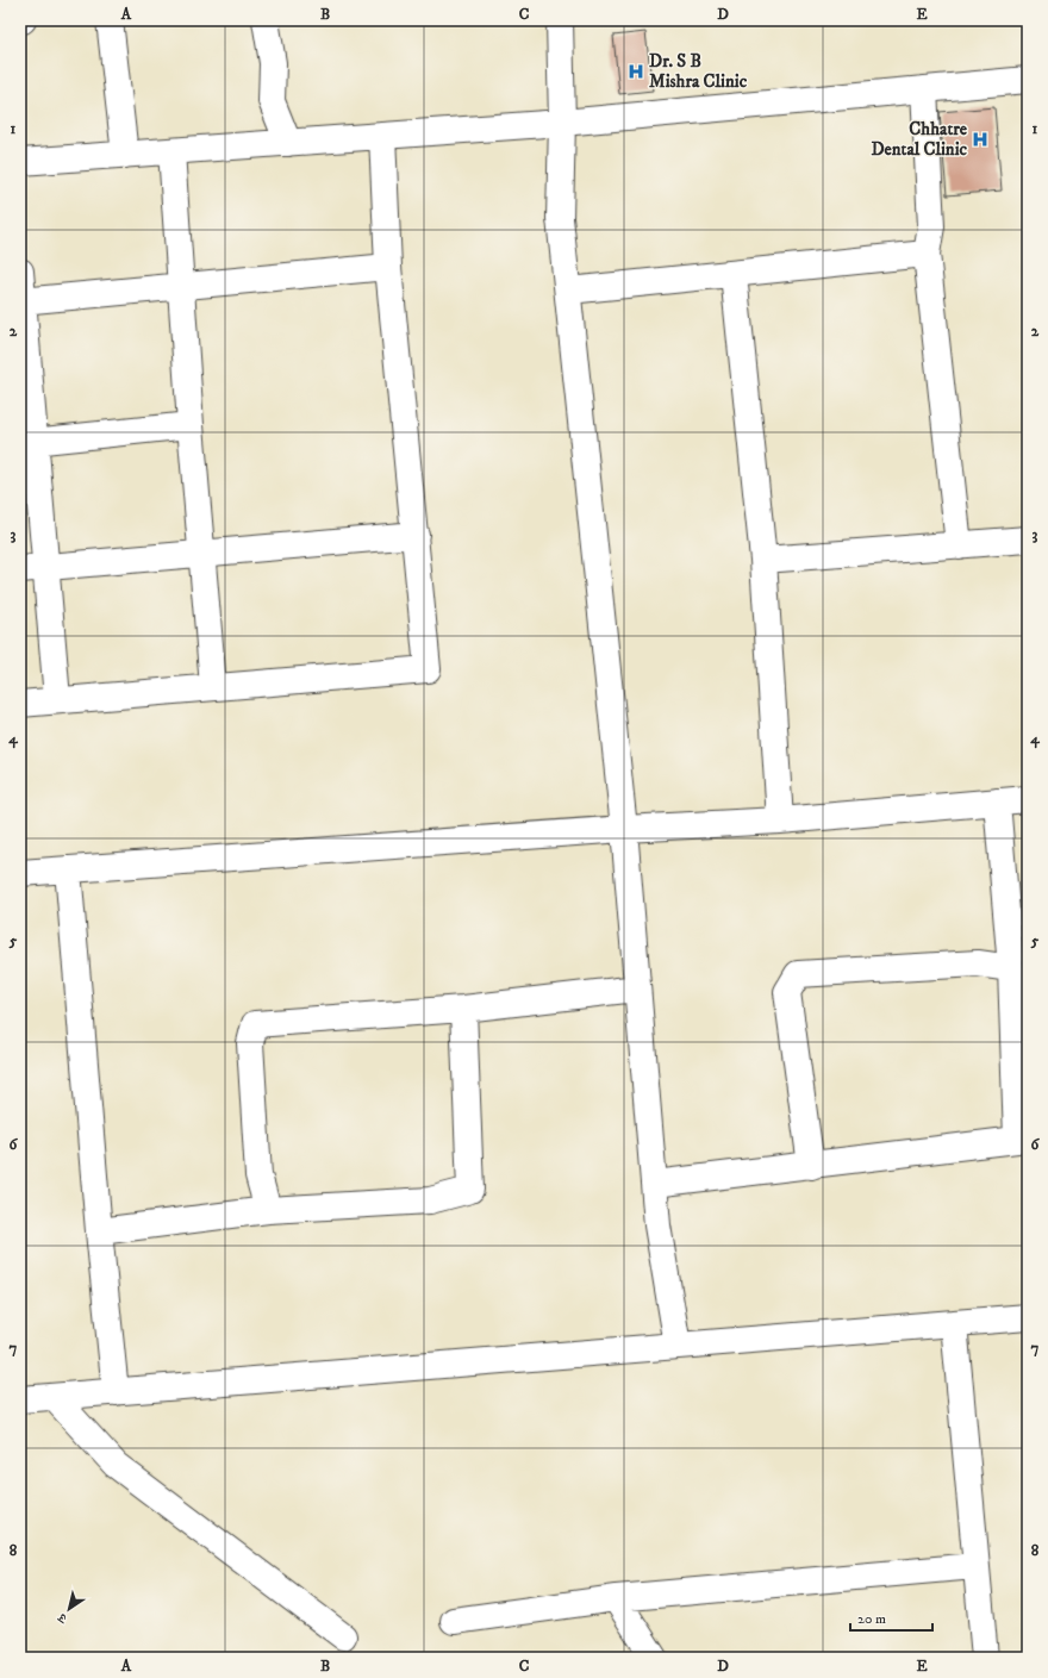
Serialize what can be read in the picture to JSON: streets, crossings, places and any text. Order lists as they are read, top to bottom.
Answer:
{
  "places": {
    "hospital": ["Dr. S B Mishra Clinic", "Chhatre Dental Clinic"]
  },
  "scale_bar": "20 m",
  "north": "bottom left",
  "grid": {
    "columns": [
      "A",
      "B",
      "C",
      "D",
      "E"
    ],
    "rows": [
      "1",
      "2",
      "3",
      "4",
      "5",
      "6",
      "7",
      "8"
    ]
  }
}
